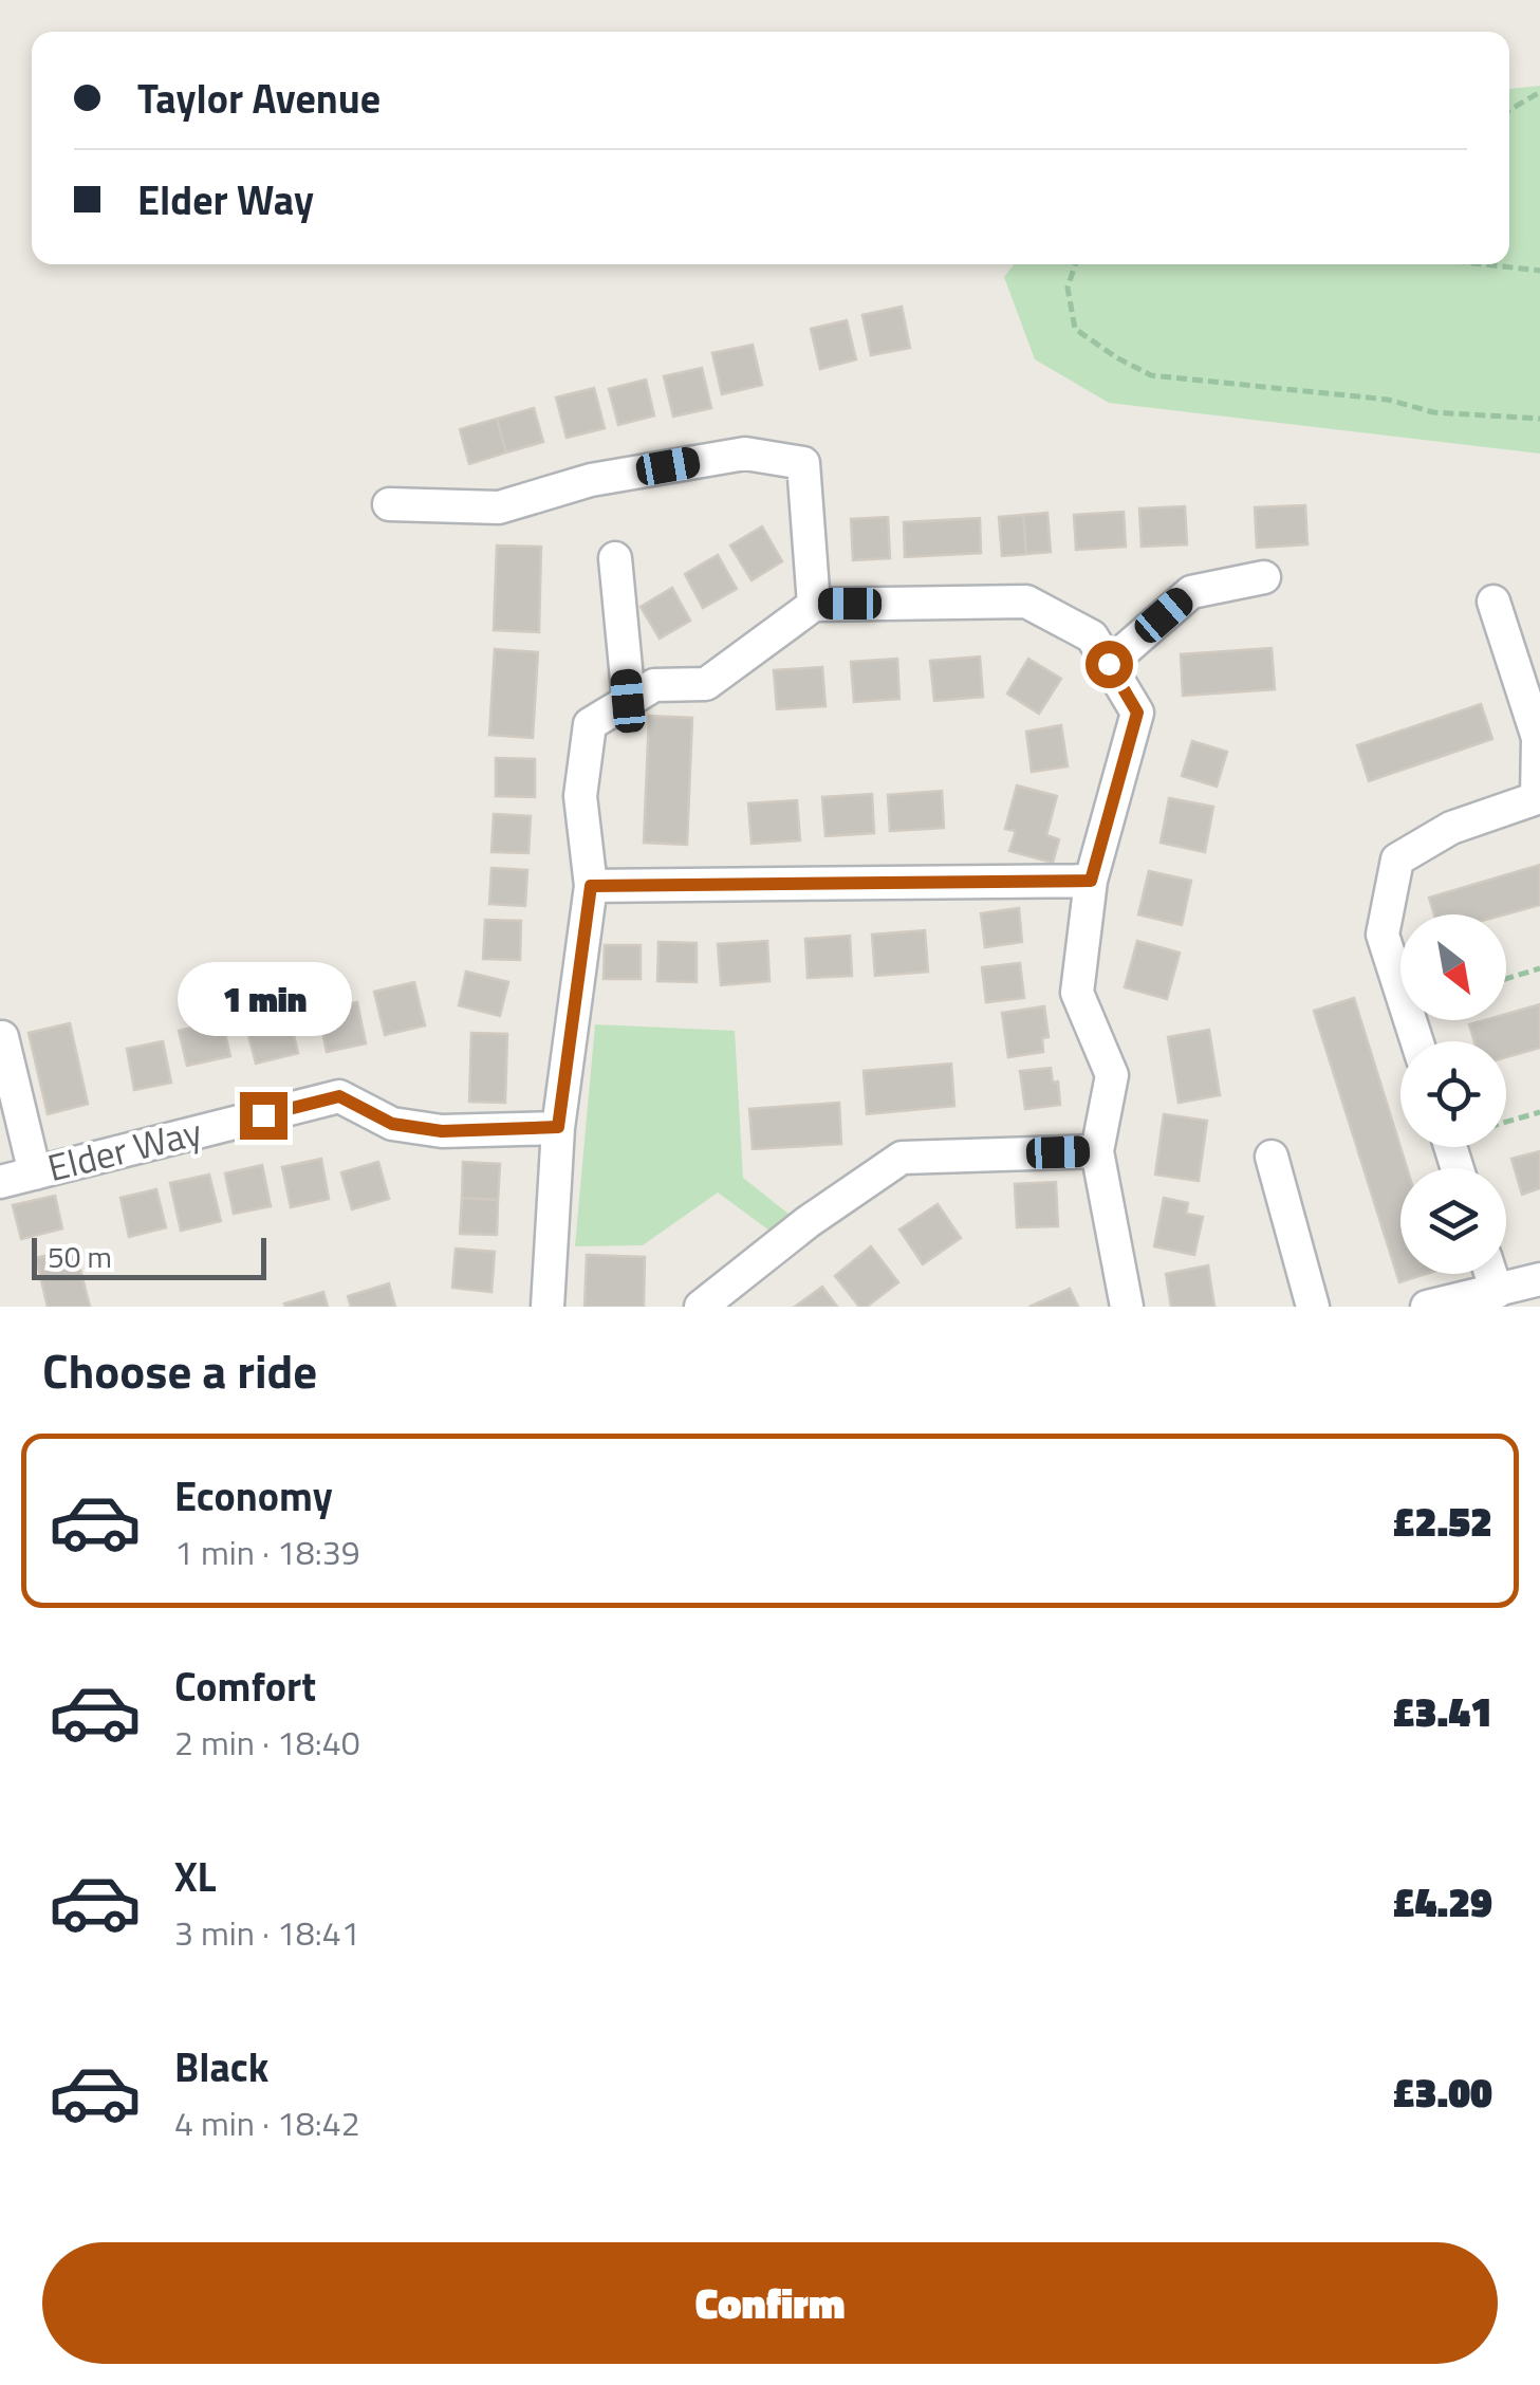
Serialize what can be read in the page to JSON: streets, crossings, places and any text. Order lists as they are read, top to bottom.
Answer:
{
  "streets": {
    "street": ["Elder Way"]
  },
  "scale_bar": "50 m",
  "north": "bottom right",
  "page": {
    "banner": ["Taylor Avenue", "Elder Way"],
    "bubble": "1 min",
    "scale": "50 m",
    "heading": "Choose a ride",
    "list": [
      {
        "name": "Economy",
        "note": "1 min · 18:39",
        "value": "£2.52"
      },
      {
        "name": "Comfort",
        "note": "2 min · 18:40",
        "value": "£3.41"
      },
      {
        "name": "XL",
        "note": "3 min · 18:41",
        "value": "£4.29"
      },
      {
        "name": "Black",
        "note": "4 min · 18:42",
        "value": "£3.00"
      }
    ],
    "buttons": "Confirm"
  }
}
